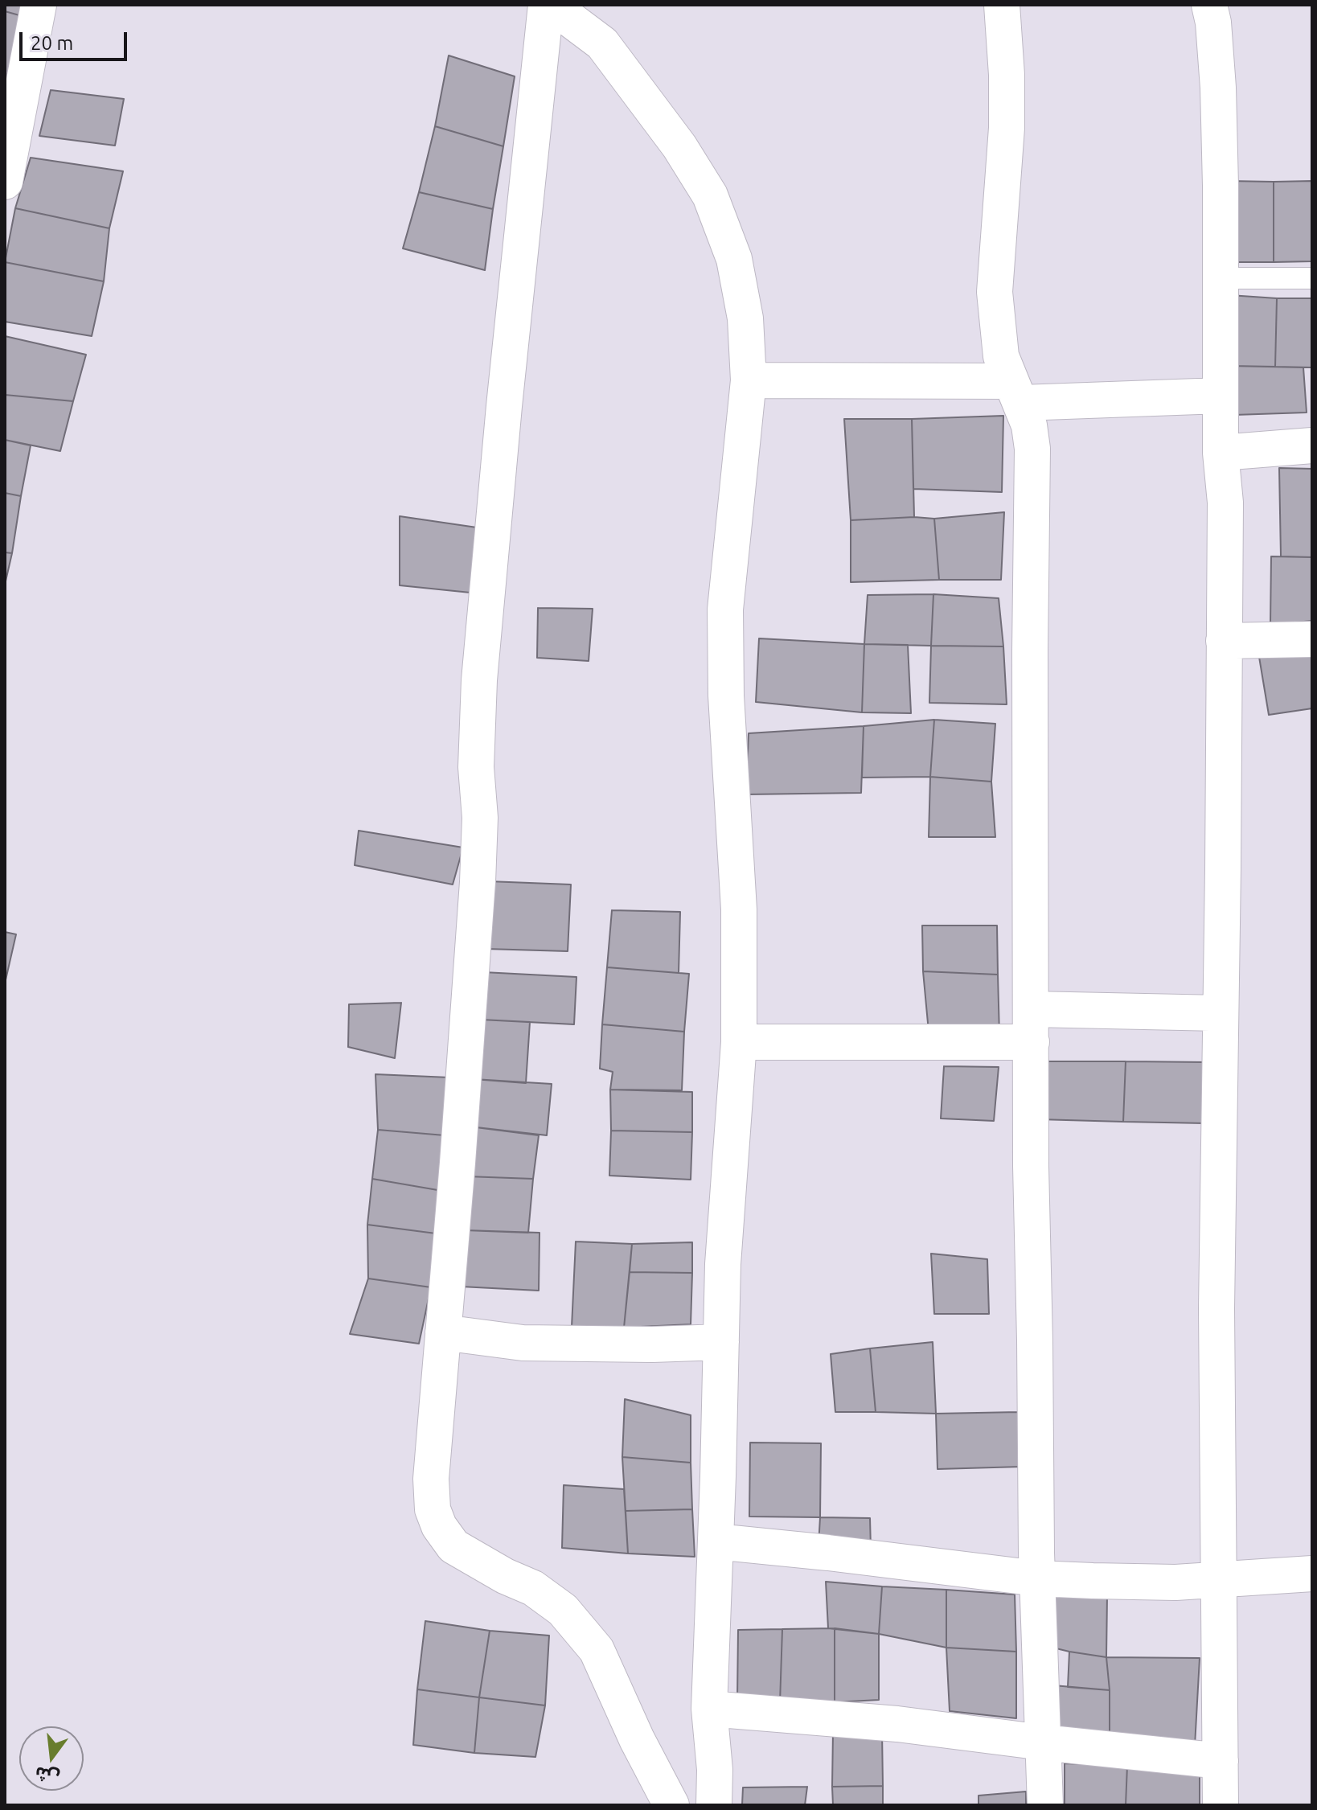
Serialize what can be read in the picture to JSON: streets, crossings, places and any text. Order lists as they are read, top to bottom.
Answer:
{
  "scale_bar": "20 m",
  "north": "bottom"
}
